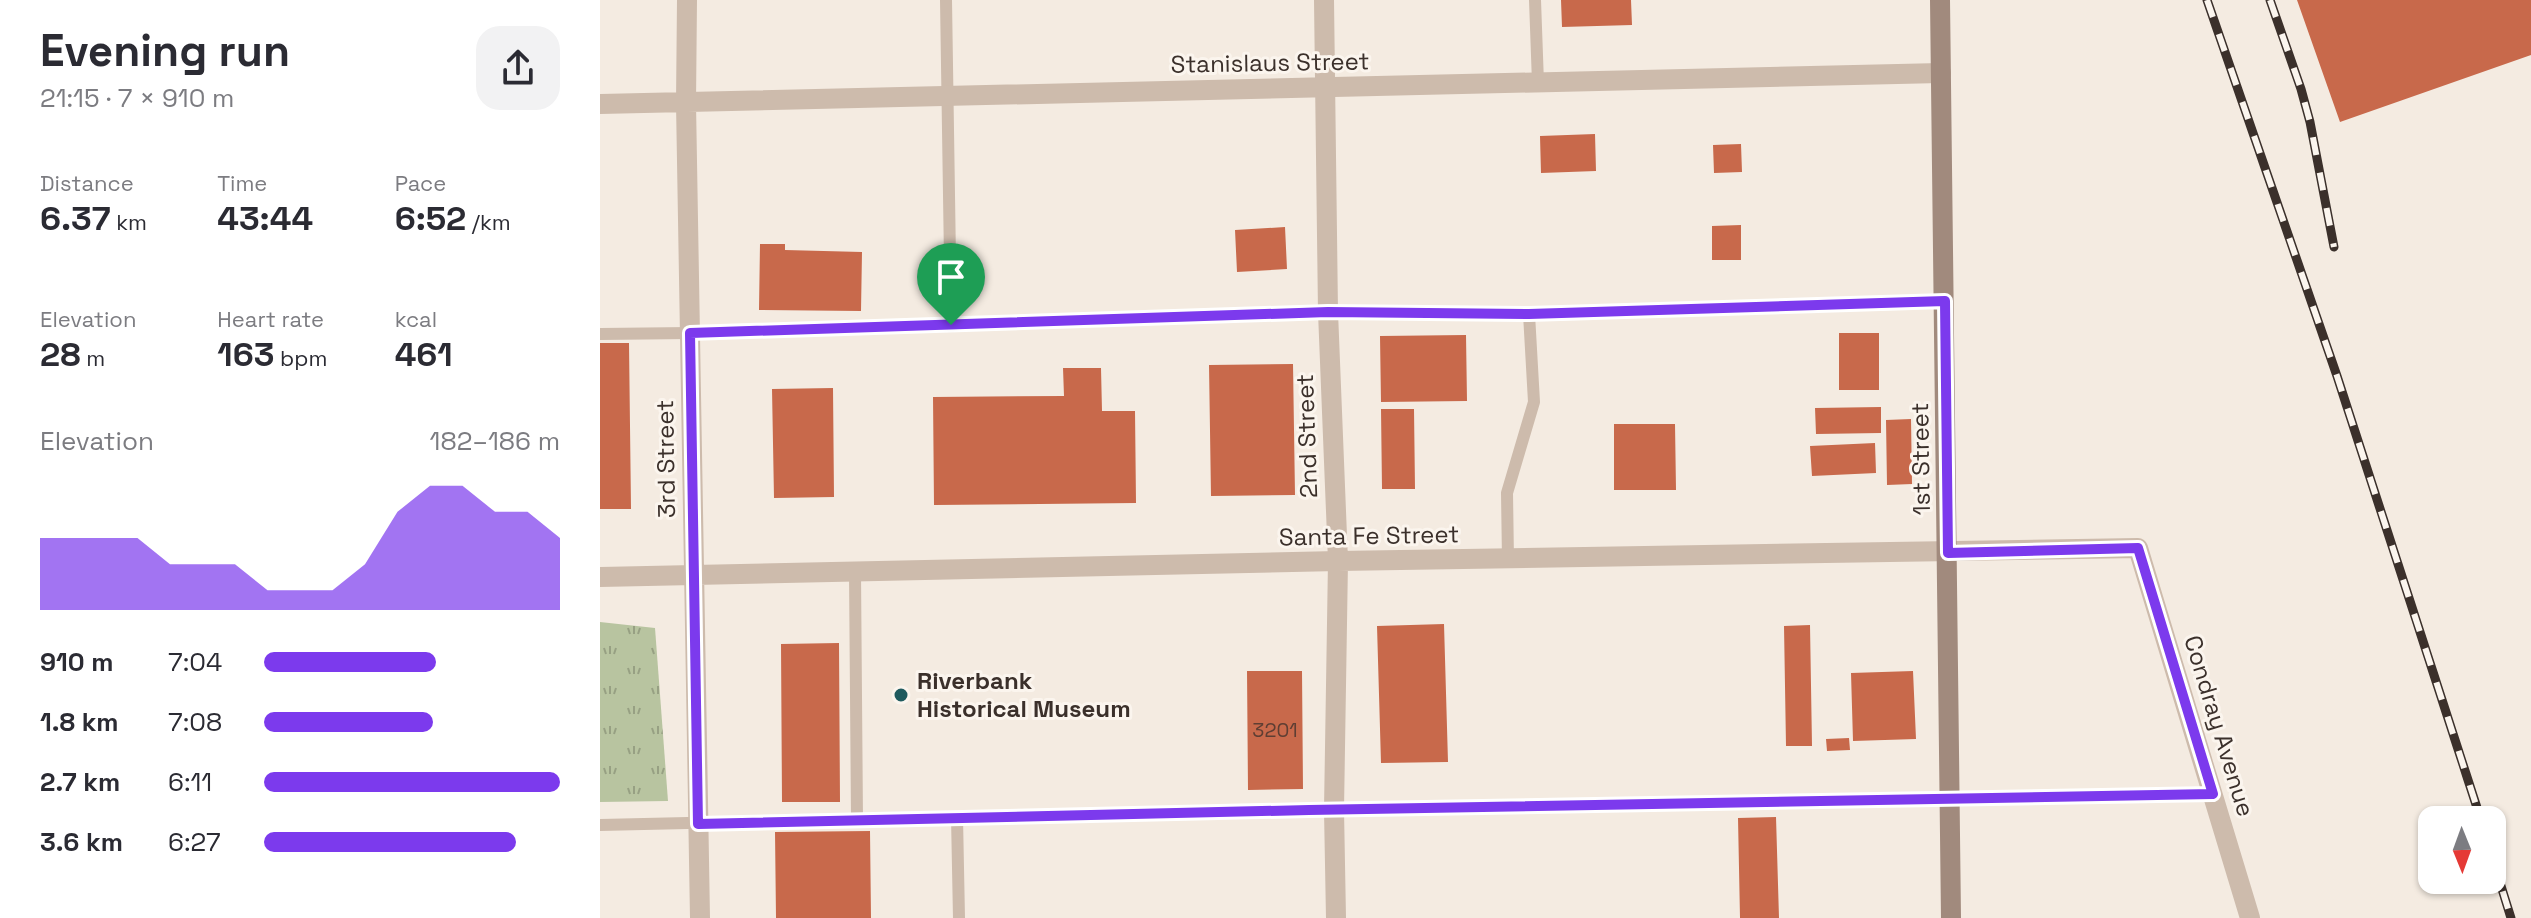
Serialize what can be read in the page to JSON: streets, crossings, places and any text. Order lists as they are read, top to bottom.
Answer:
{
  "streets": {
    "street": [
      "Stanislaus Street",
      "2nd Street",
      "3rd Street",
      "1st Street",
      "Santa Fe Street",
      "Condray Avenue"
    ]
  },
  "crossings": [
    ["Stanislaus Street", "2nd Street"],
    ["Stanislaus Street", "3rd Street"],
    ["Stanislaus Street", "1st Street"],
    ["2nd Street", "Santa Fe Street"],
    ["3rd Street", "Santa Fe Street"],
    ["1st Street", "Santa Fe Street"],
    ["Santa Fe Street", "Condray Avenue"]
  ],
  "places": ["Riverbank Historical Museum"],
  "house_numbers": ["3201"],
  "north": "bottom",
  "page": {
    "heading": ["Evening run", "21:15 · 7 × 910 m"],
    "stats": [
      ["Distance", "6.37 km"],
      ["Time", "43:44"],
      ["Pace", "6:52 /km"],
      ["Elevation", "28 m"],
      ["Heart rate", "163 bpm"],
      ["kcal", "461"]
    ],
    "chart": ["Elevation", "182–186 m"],
    "list": [
      {
        "name": "910 m",
        "note": "7:04"
      },
      {
        "name": "1.8 km",
        "note": "7:08"
      },
      {
        "name": "2.7 km",
        "note": "6:11"
      },
      {
        "name": "3.6 km",
        "note": "6:27"
      }
    ]
  }
}
